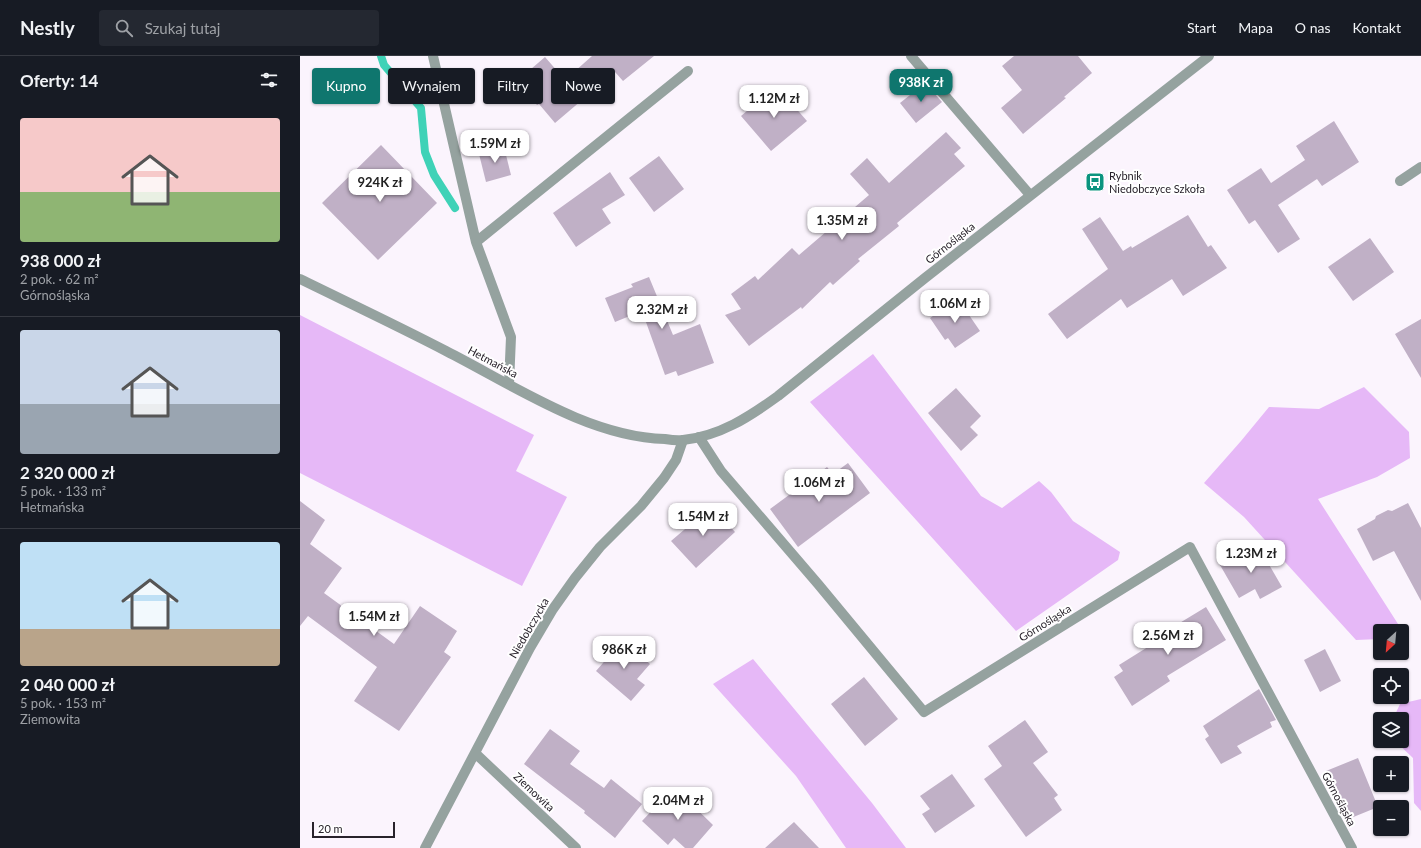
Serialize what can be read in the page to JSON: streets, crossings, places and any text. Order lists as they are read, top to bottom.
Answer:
{
  "streets": {
    "street": [
      "Górnośląska",
      "Hetmańska",
      "Niedobczycka",
      "Ziemowita"
    ]
  },
  "crossings": [
    ["Górnośląska", "Hetmańska"],
    ["Górnośląska", "Niedobczycka"],
    ["Hetmańska", "Niedobczycka"],
    ["Niedobczycka", "Ziemowita"]
  ],
  "places": {
    "bus stop": ["Rybnik Niedobczyce Szkoła"]
  },
  "scale_bar": "20 m",
  "north": "bottom left",
  "page": {
    "header": "Nestly",
    "search": "Szukaj tutaj",
    "nav": [
      "Start",
      "Mapa",
      "O nas",
      "Kontakt"
    ],
    "heading": "Oferty: 14",
    "chip": [
      "Kupno",
      "Wynajem",
      "Filtry",
      "Nowe"
    ],
    "price": [
      "938K zł",
      "1.12M zł",
      "1.59M zł",
      "924K zł",
      "1.35M zł",
      "1.06M zł",
      "2.32M zł",
      "1.06M zł",
      "1.54M zł",
      "1.23M zł",
      "1.54M zł",
      "2.56M zł",
      "986K zł",
      "2.04M zł"
    ],
    "list": [
      {
        "name": "938 000 zł",
        "note": "2 pok. · 62 m² · Górnośląska"
      },
      {
        "name": "2 320 000 zł",
        "note": "5 pok. · 133 m² · Hetmańska"
      },
      {
        "name": "2 040 000 zł",
        "note": "5 pok. · 153 m² · Ziemowita"
      }
    ],
    "map_buttons": ["+", "−"],
    "scale": "20 m"
  }
}
